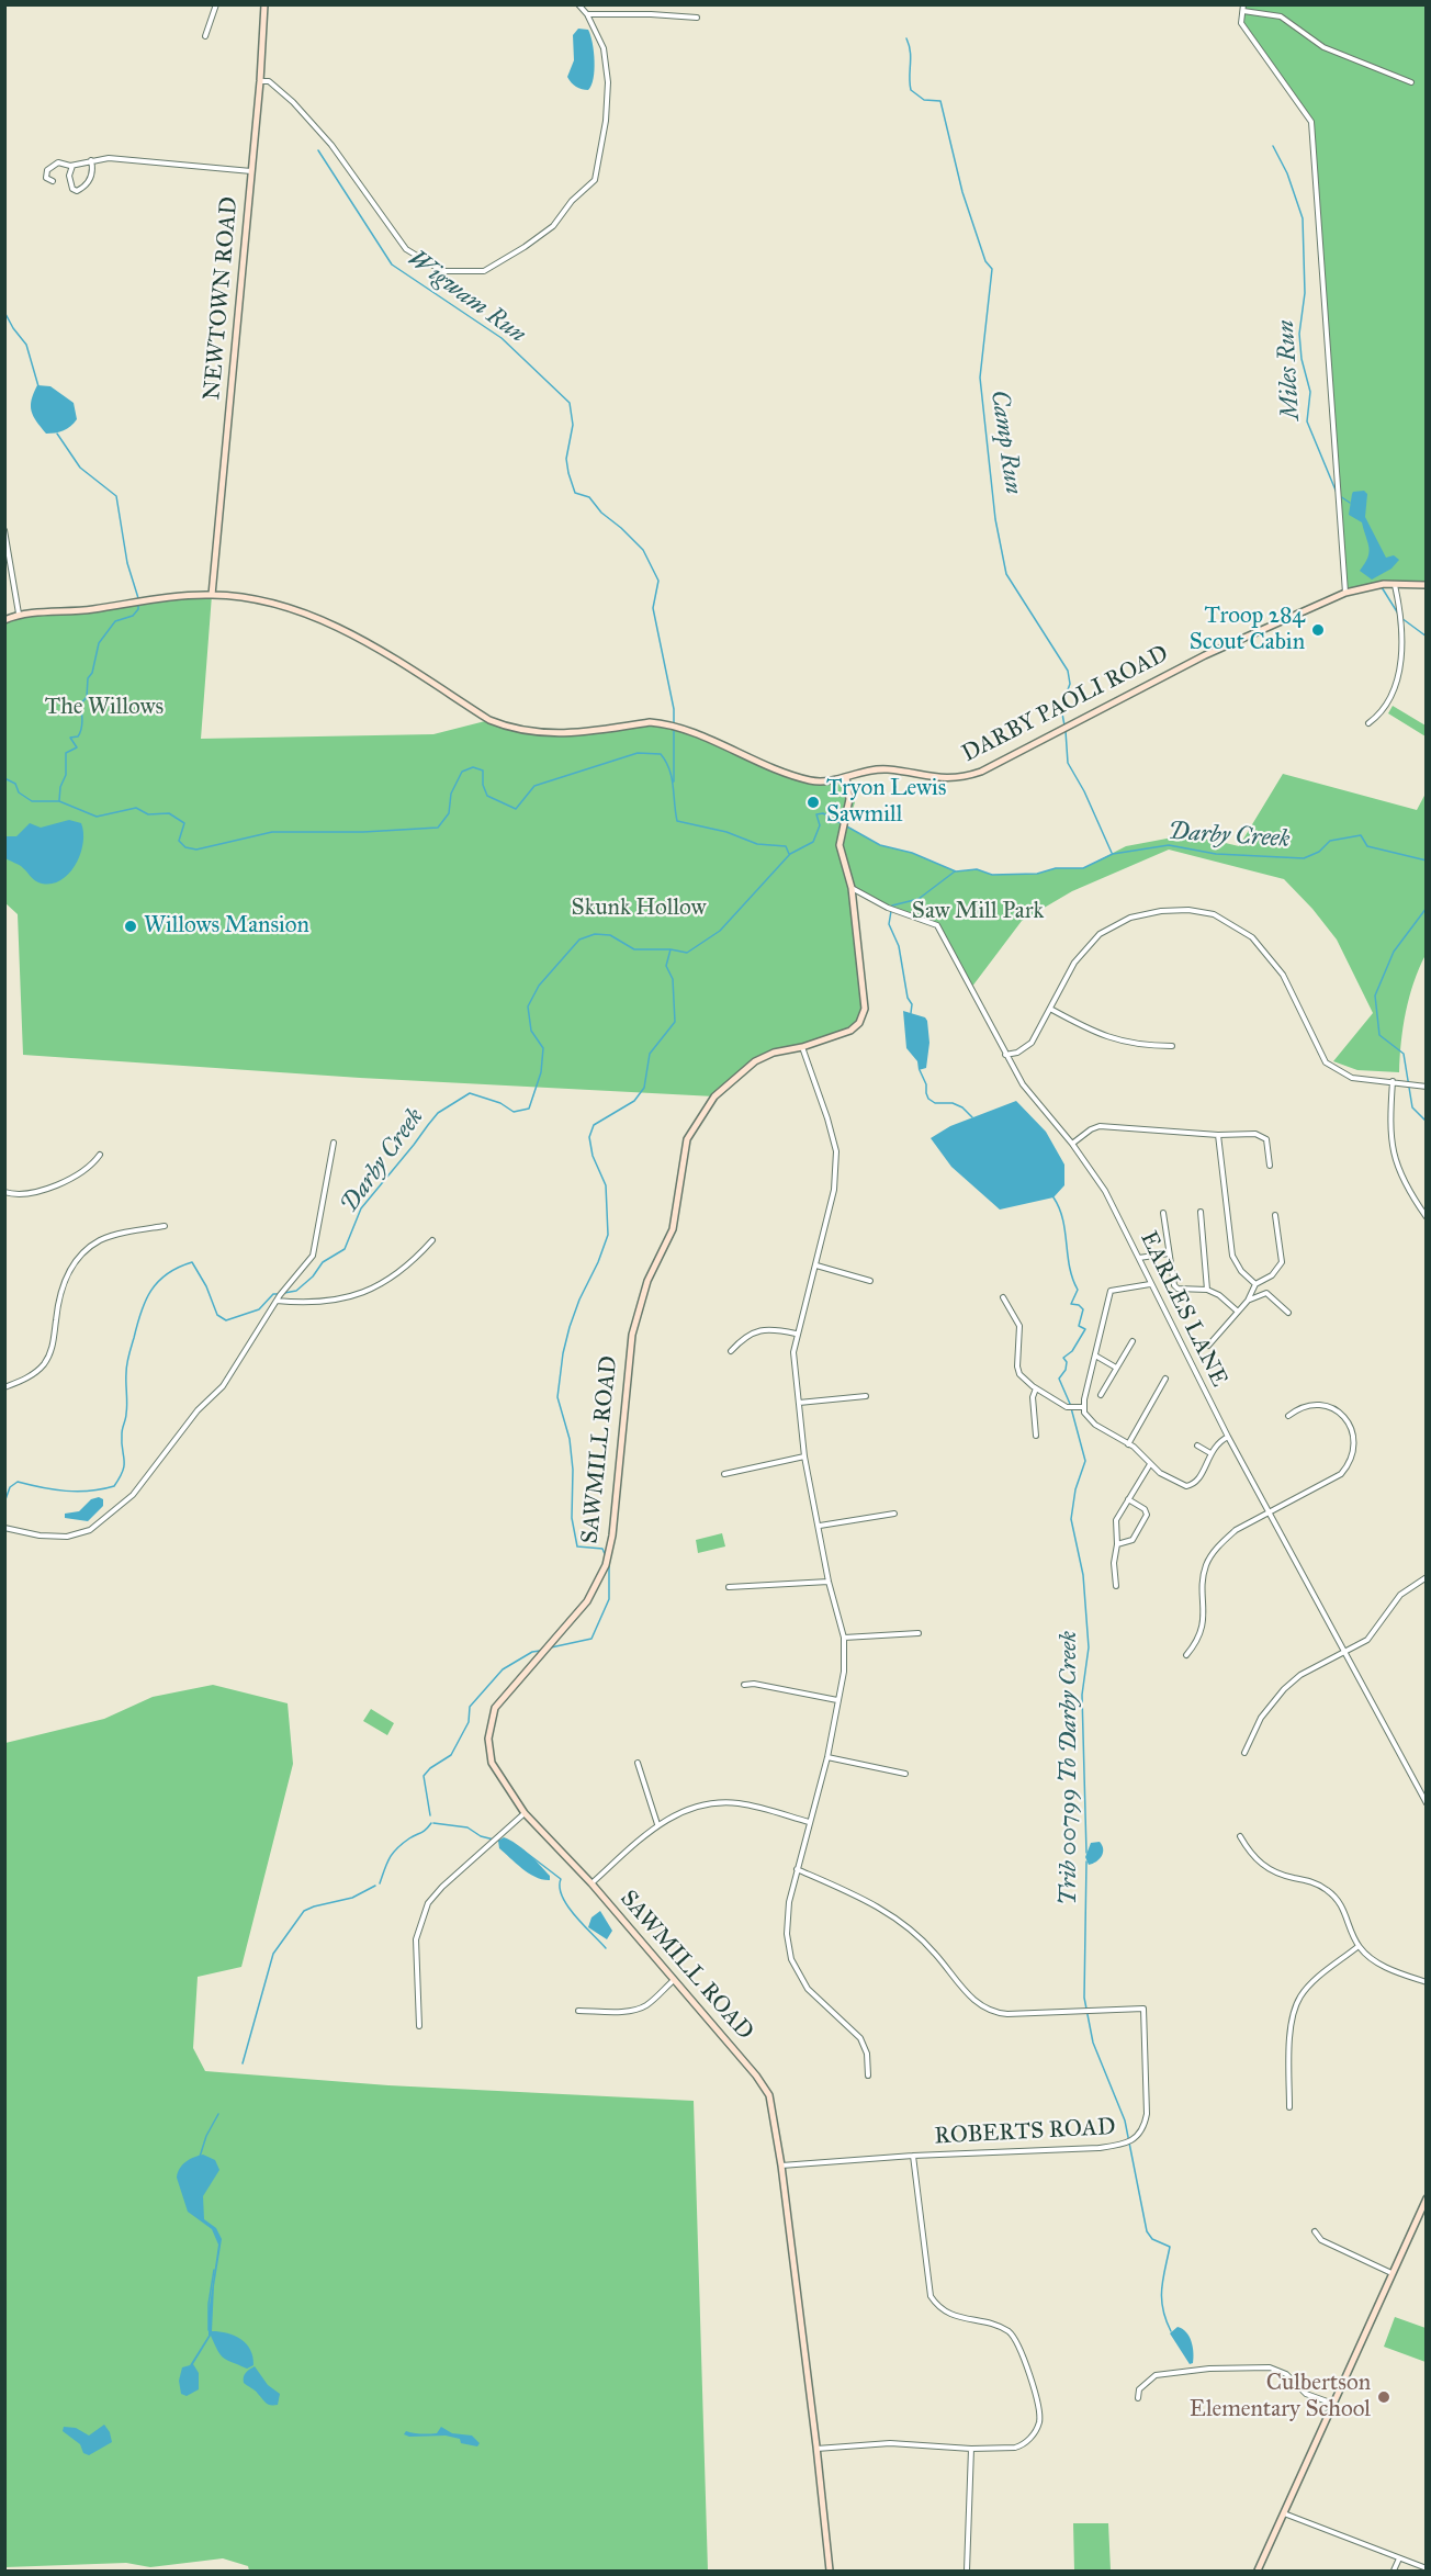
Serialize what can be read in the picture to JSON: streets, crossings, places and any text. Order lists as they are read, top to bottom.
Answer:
{
  "streets": {
    "street": [
      "NEWTOWN ROAD",
      "DARBY PAOLI ROAD",
      "EARLES LANE",
      "SAWMILL ROAD",
      "ROBERTS ROAD"
    ]
  },
  "crossings": [
    ["NEWTOWN ROAD", "DARBY PAOLI ROAD"],
    ["DARBY PAOLI ROAD", "SAWMILL ROAD"],
    ["EARLES LANE", "SAWMILL ROAD"],
    ["SAWMILL ROAD", "ROBERTS ROAD"]
  ],
  "water": [
    "Wigwam Run",
    "Miles Run",
    "Camp Run",
    "Darby Creek",
    "Trib 00799 To Darby Creek"
  ],
  "parks": ["The Willows", "Skunk Hollow", "Saw Mill Park"],
  "places": [
    "Troop 284 Scout Cabin",
    "Tryon Lewis Sawmill",
    "Willows Mansion",
    "Culbertson Elementary School"
  ]
}
